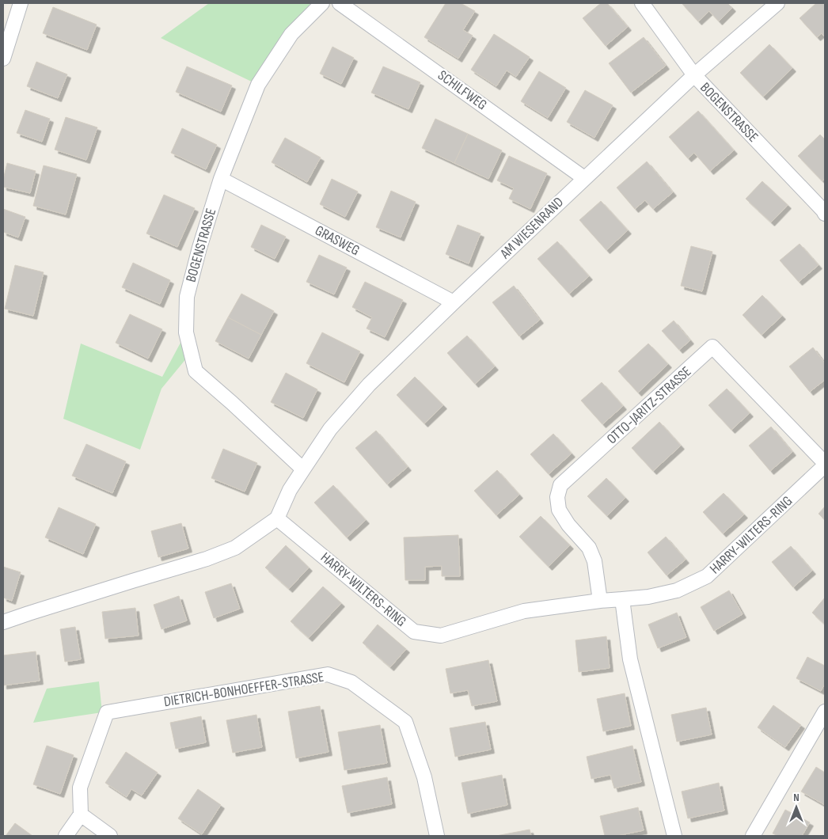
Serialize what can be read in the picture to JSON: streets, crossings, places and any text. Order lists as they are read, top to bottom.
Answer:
{
  "streets": {
    "street": [
      "SCHILFWEG",
      "BOGENSTRASSE",
      "AM WIESENRAND",
      "GRASWEG",
      "OTTO-JARITZ-STRASSE",
      "HARRY-WILTERS-RING",
      "DIETRICH-BONHOEFFER-STRASSE"
    ]
  },
  "crossings": [
    ["SCHILFWEG", "AM WIESENRAND"],
    ["BOGENSTRASSE", "AM WIESENRAND"],
    ["BOGENSTRASSE", "GRASWEG"],
    ["AM WIESENRAND", "GRASWEG"],
    ["OTTO-JARITZ-STRASSE", "HARRY-WILTERS-RING"]
  ],
  "north": "top"
}
